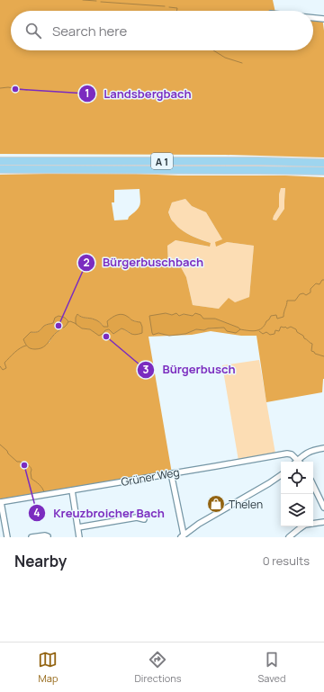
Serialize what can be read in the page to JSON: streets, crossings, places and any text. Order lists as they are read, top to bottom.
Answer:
{
  "streets": {
    "highway": ["A 1"],
    "street": ["Grüner Weg"]
  },
  "places": {
    "other": [
      "Landsbergbach",
      "Bürgerbuschbach",
      "Bürgerbusch",
      "Kreuzbroicher Bach"
    ],
    "shop": ["Thelen"]
  },
  "page": {
    "search": "Search here",
    "heading": ["Nearby", "0 results"],
    "nav": ["Map", "Directions", "Saved"]
  }
}
